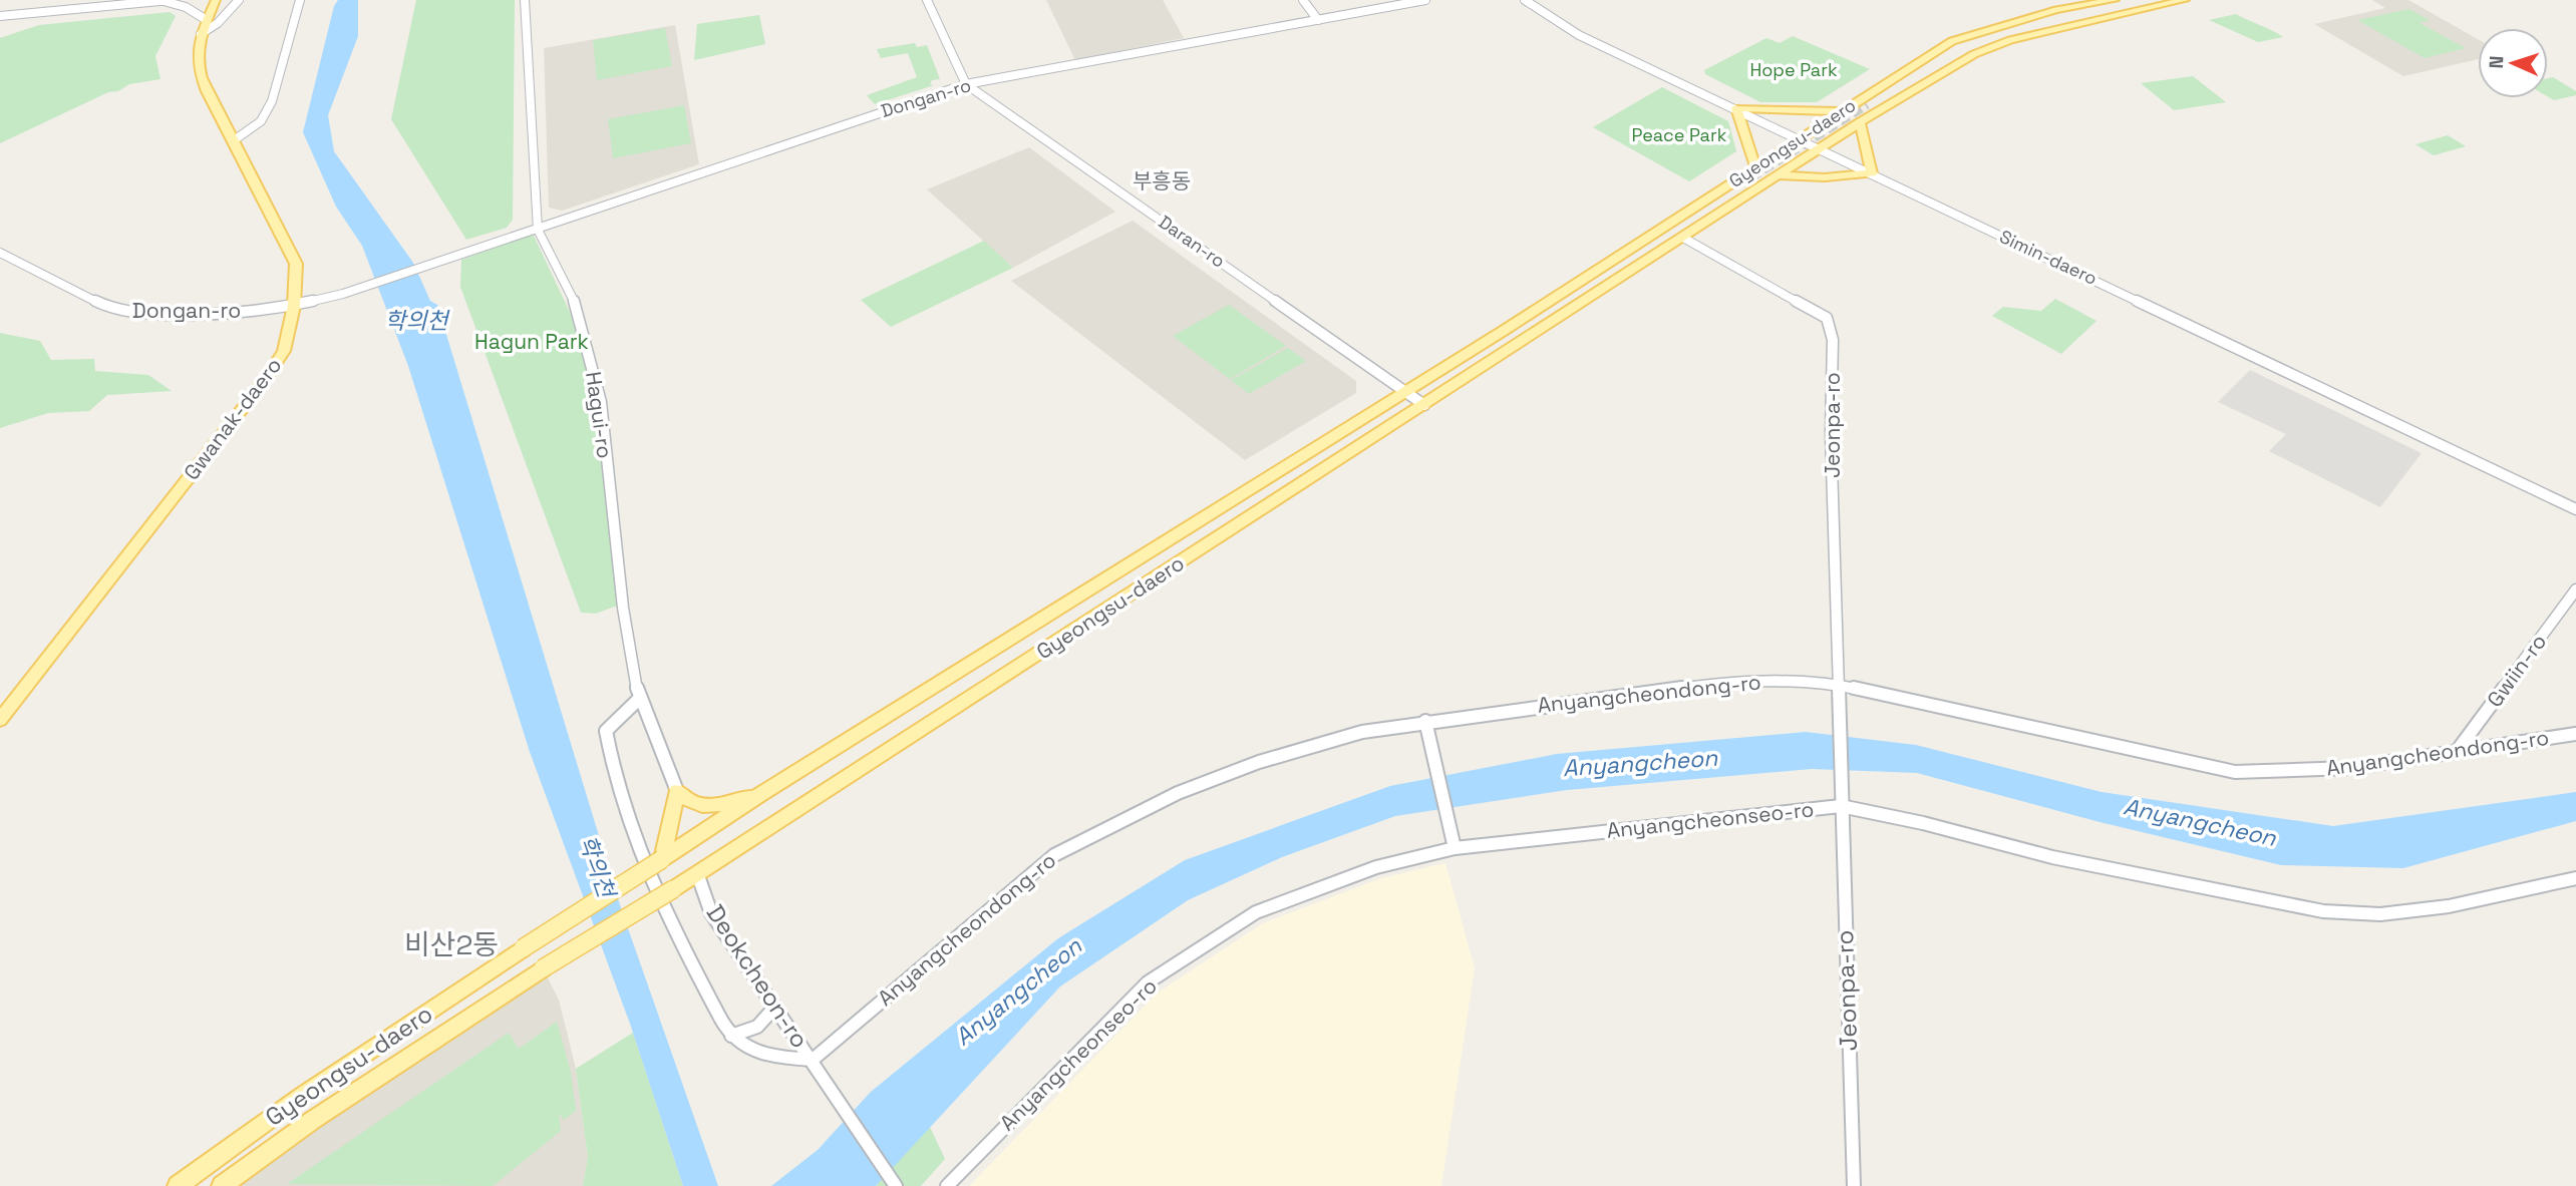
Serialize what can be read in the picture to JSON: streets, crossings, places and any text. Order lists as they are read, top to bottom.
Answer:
{
  "streets": {
    "main road": ["Gyeongsu-daero", "Gwanak-daero"],
    "street": [
      "Dongan-ro",
      "Daran-ro",
      "Simin-daero",
      "Hagui-ro",
      "Jeonpa-ro",
      "Gwiin-ro",
      "Anyangcheondong-ro",
      "Anyangcheonseo-ro",
      "Deokcheon-ro"
    ]
  },
  "crossings": [
    ["Dongan-ro", "Daran-ro"],
    ["Dongan-ro", "Hagui-ro"],
    ["Dongan-ro", "Gwanak-daero"],
    ["Gyeongsu-daero", "Daran-ro"],
    ["Gyeongsu-daero", "Simin-daero"],
    ["Gyeongsu-daero", "Jeonpa-ro"],
    ["Gyeongsu-daero", "Deokcheon-ro"],
    ["Jeonpa-ro", "Anyangcheondong-ro"],
    ["Jeonpa-ro", "Anyangcheonseo-ro"],
    ["Gwiin-ro", "Anyangcheondong-ro"],
    ["Anyangcheondong-ro", "Deokcheon-ro"]
  ],
  "districts": ["부흥동", "비산2동"],
  "water": ["학의천", "Anyangcheon"],
  "parks": ["Hope Park", "Peace Park", "Hagun Park"],
  "north": "left"
}
